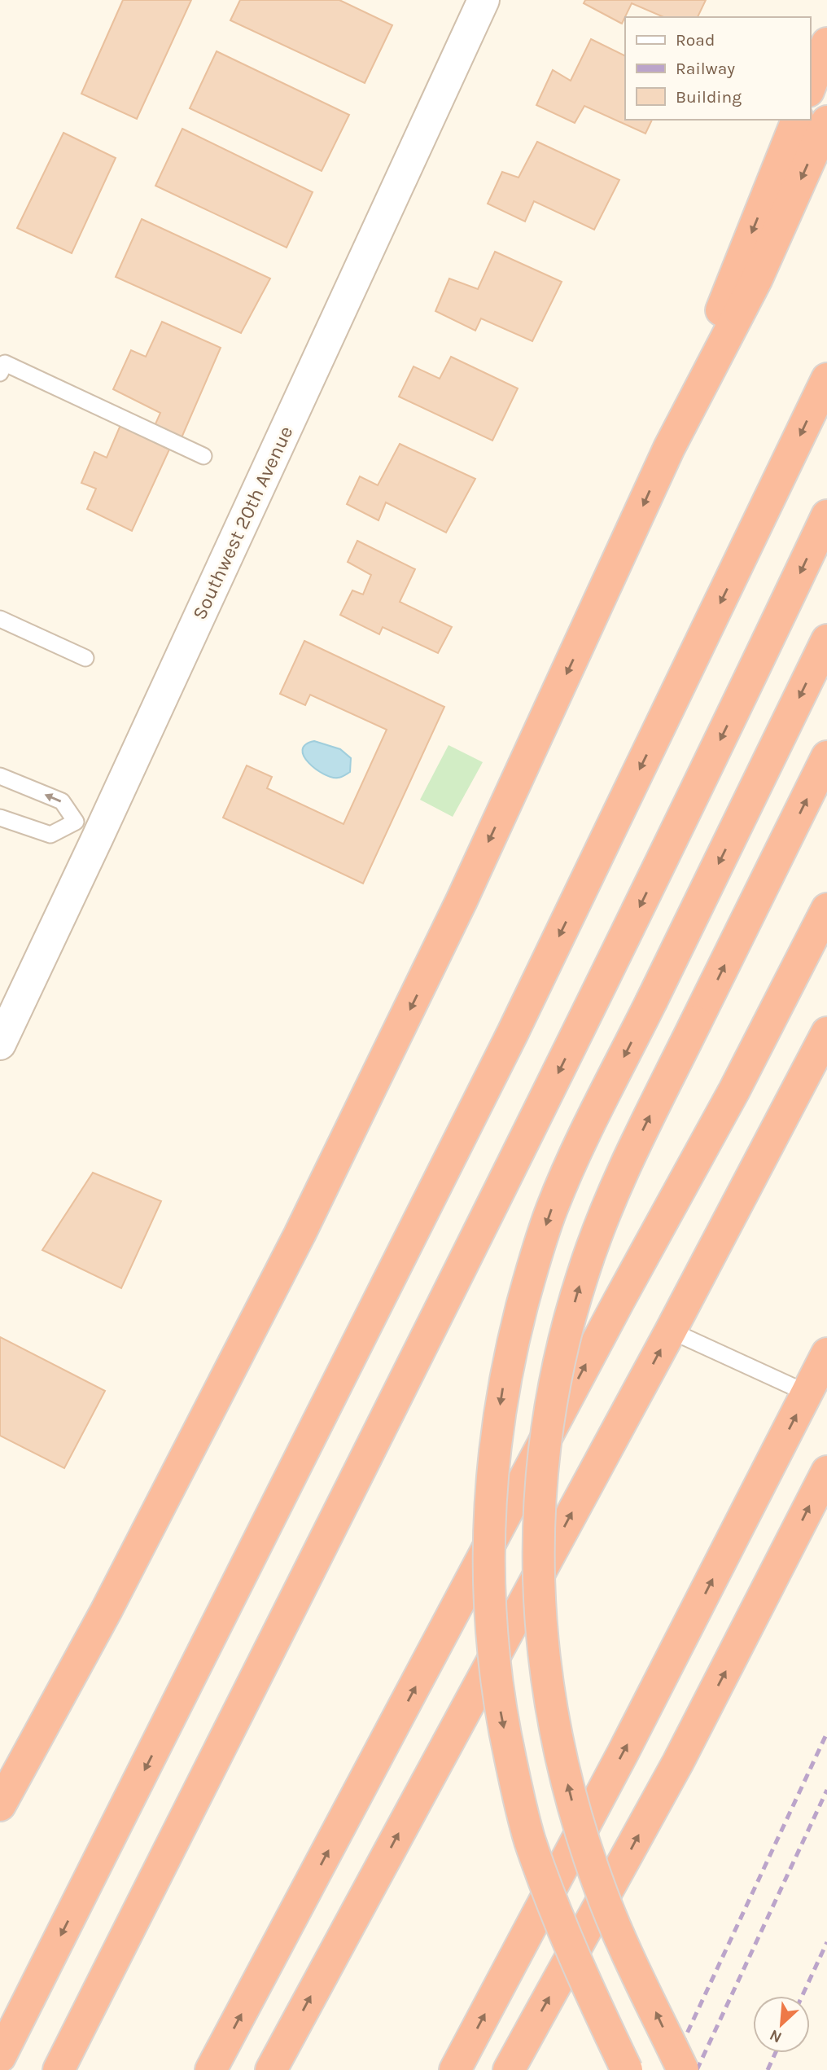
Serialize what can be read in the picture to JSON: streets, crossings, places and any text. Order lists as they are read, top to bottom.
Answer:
{
  "streets": {
    "street": ["Southwest 20th Avenue"]
  },
  "legend": ["Road", "Railway", "Building"],
  "north": "bottom left"
}
